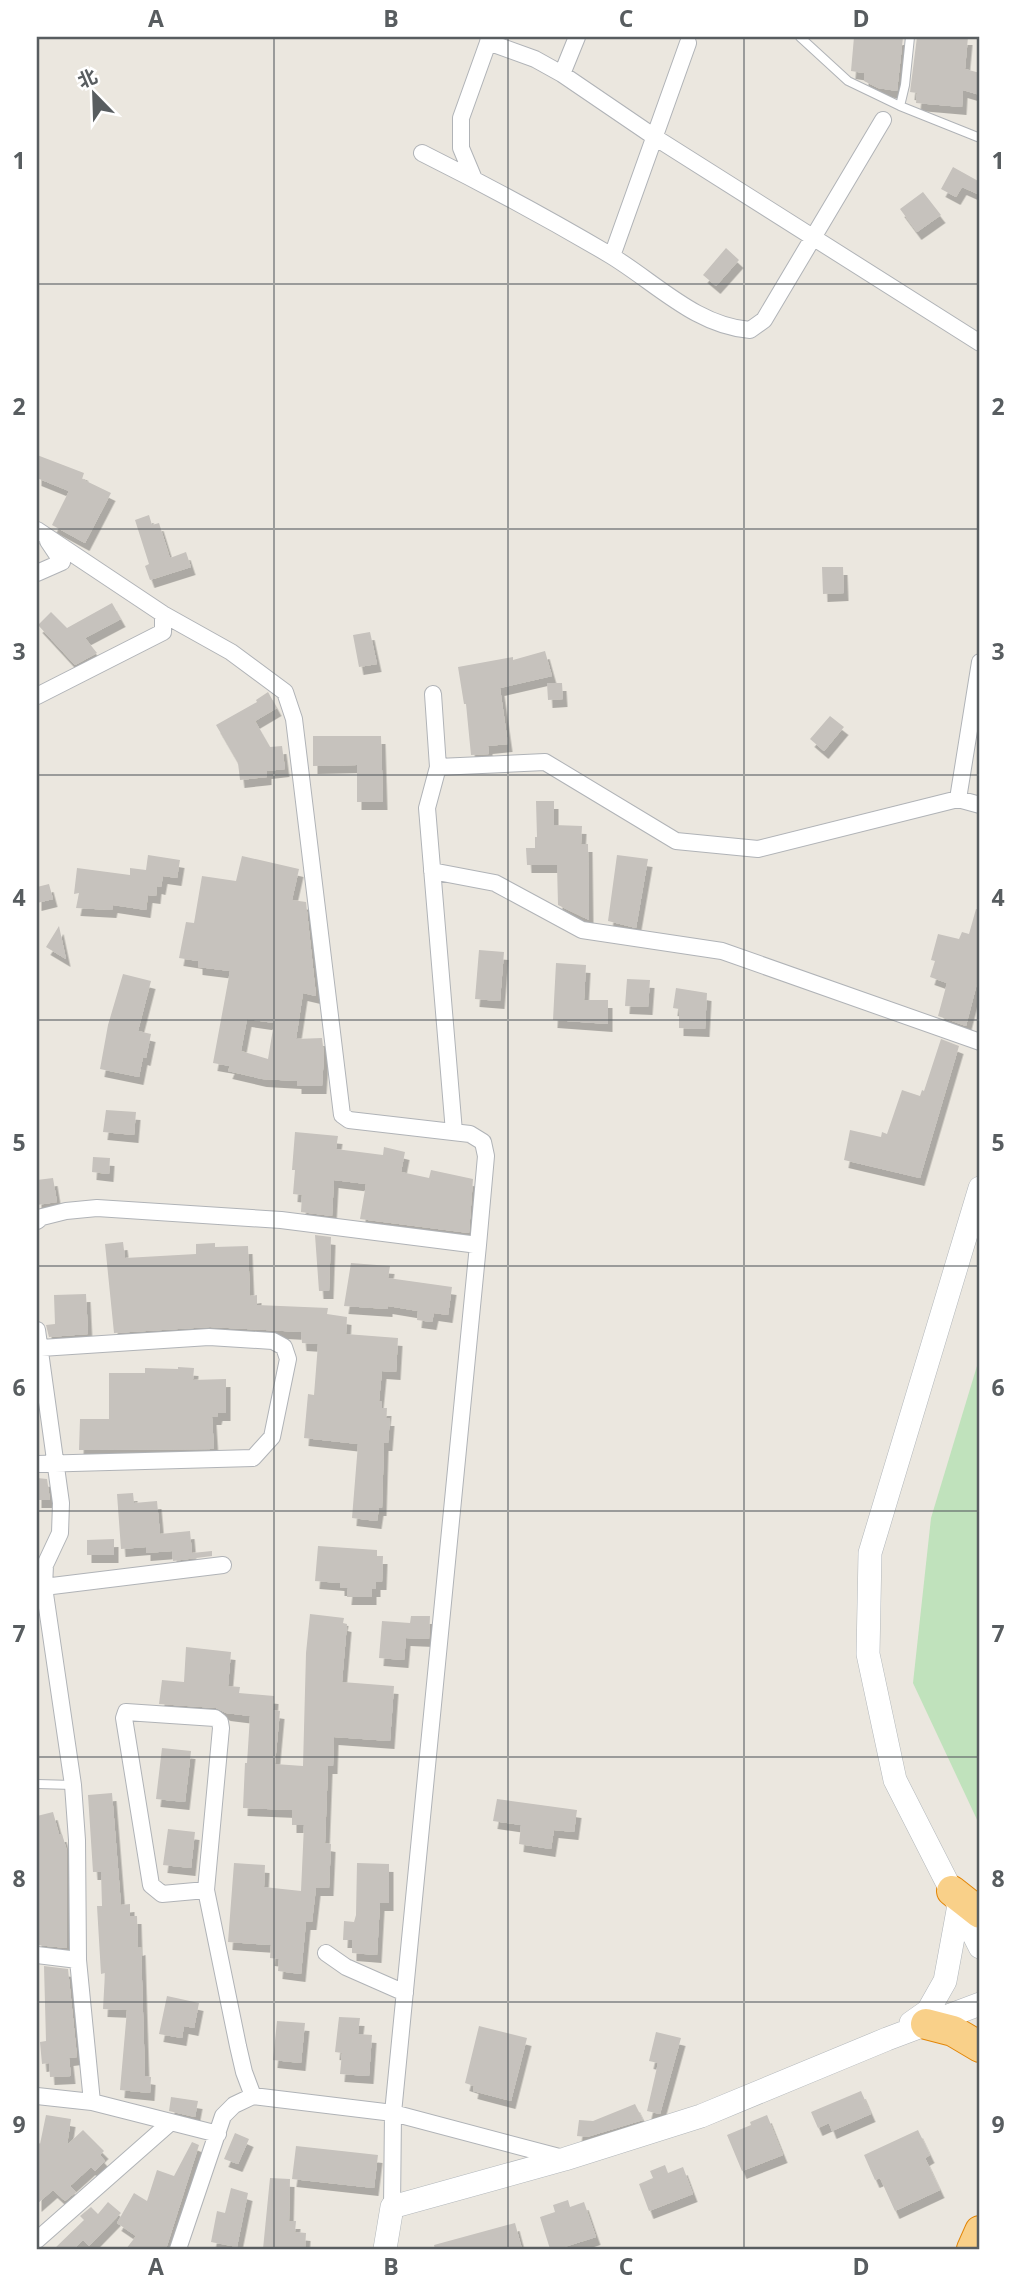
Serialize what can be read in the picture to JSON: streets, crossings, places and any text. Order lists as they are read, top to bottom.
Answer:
{
  "north": "top left",
  "grid": {
    "columns": [
      "A",
      "B",
      "C",
      "D"
    ],
    "rows": [
      "1",
      "2",
      "3",
      "4",
      "5",
      "6",
      "7",
      "8",
      "9"
    ]
  }
}
